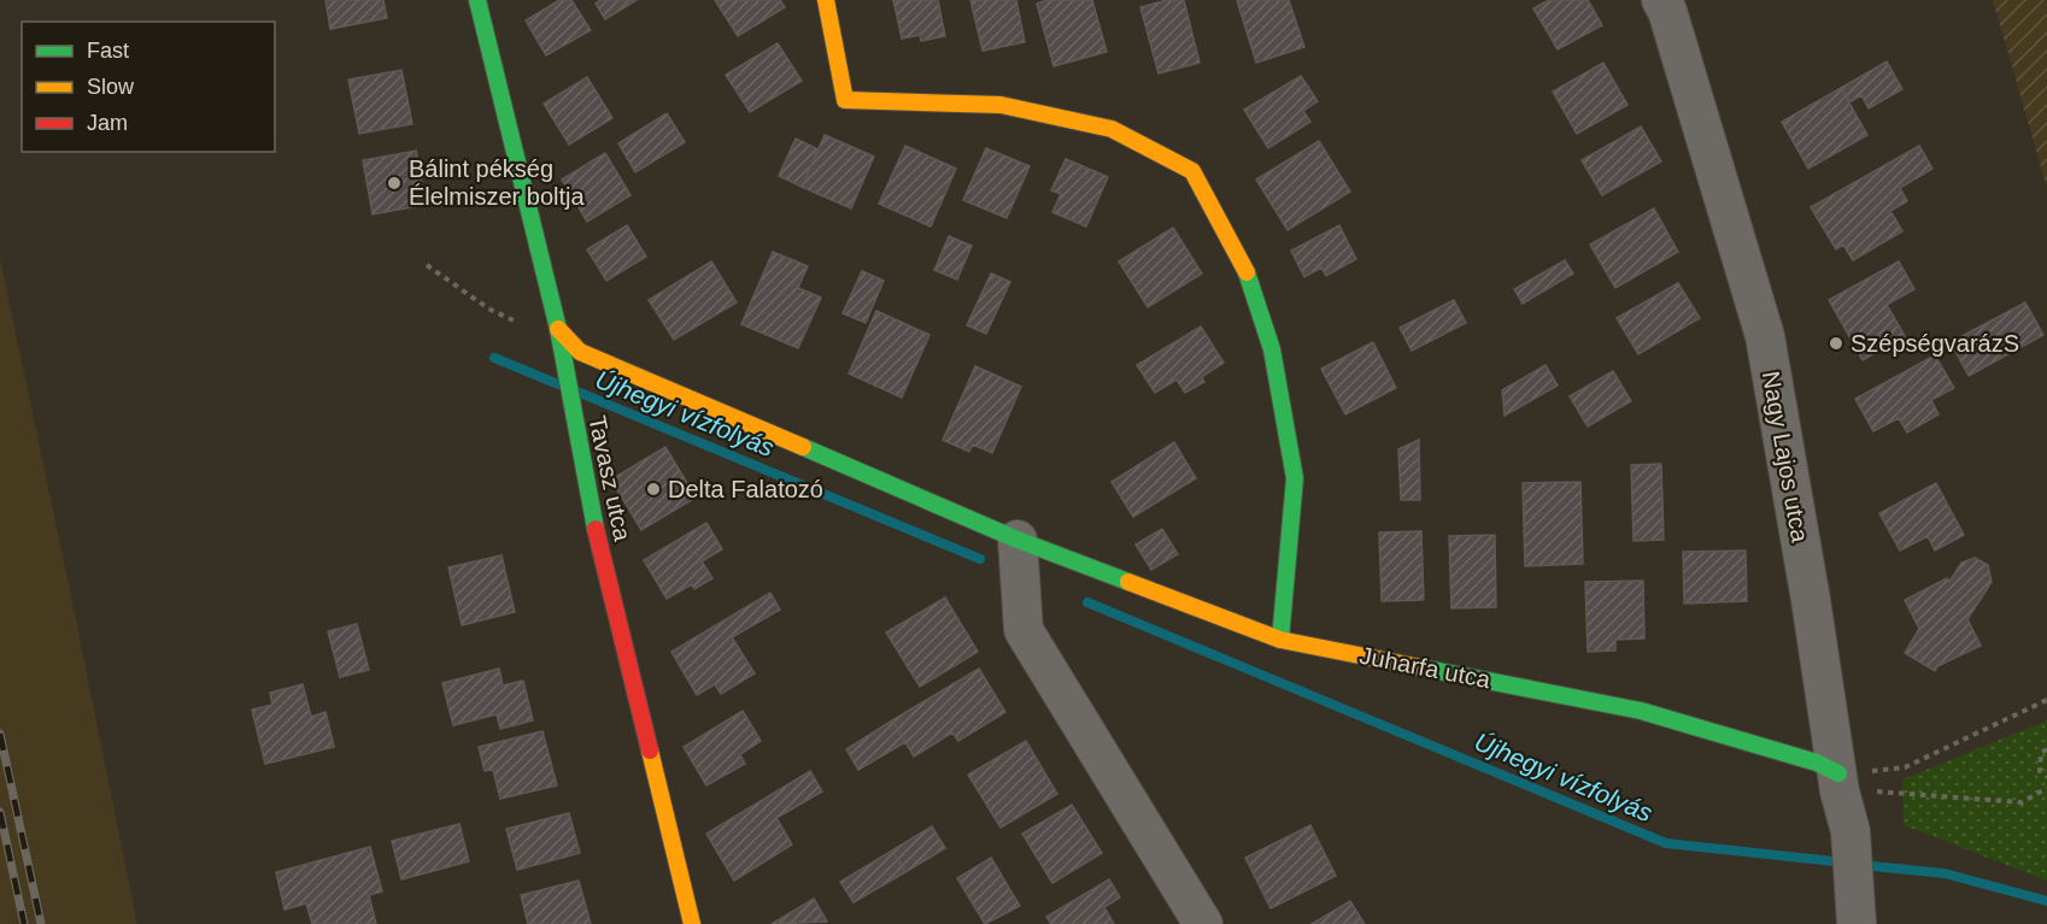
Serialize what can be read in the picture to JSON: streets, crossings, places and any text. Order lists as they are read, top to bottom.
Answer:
{
  "streets": {
    "street": ["Nagy Lajos utca", "Tavasz utca", "Juharfa utca"]
  },
  "crossings": [
    ["Nagy Lajos utca", "Juharfa utca"],
    ["Tavasz utca", "Juharfa utca"]
  ],
  "water": ["Újhegyi vízfolyás"],
  "places": ["Bálint pékség Élelmiszer boltja", "SzépségvarázS", "Delta Falatozó"],
  "legend": ["Fast", "Slow", "Jam"]
}
